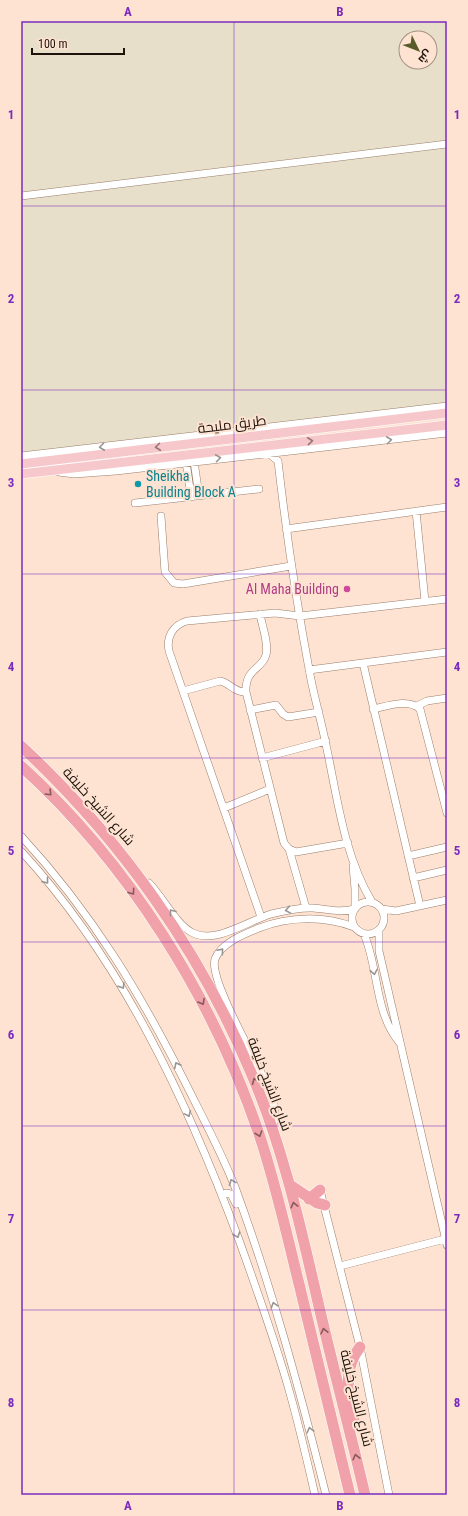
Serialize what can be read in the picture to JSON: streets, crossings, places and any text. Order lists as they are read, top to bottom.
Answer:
{
  "streets": {
    "highway": ["شارع الشيخ خليفة"],
    "main road": ["طريق مليحة"]
  },
  "places": ["Sheikha Building Block A", "Al Maha Building"],
  "scale_bar": "100 m",
  "north": "bottom right",
  "grid": {
    "columns": ["A", "B"],
    "rows": [
      "1",
      "2",
      "3",
      "4",
      "5",
      "6",
      "7",
      "8"
    ]
  }
}
